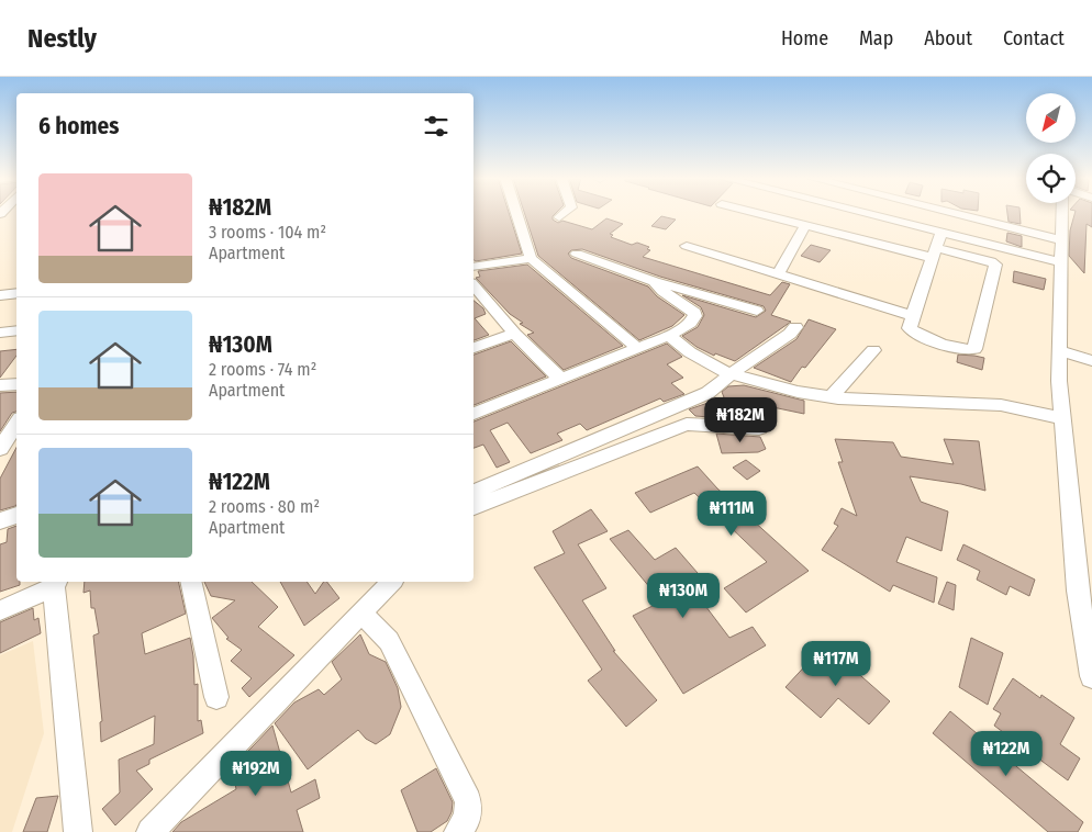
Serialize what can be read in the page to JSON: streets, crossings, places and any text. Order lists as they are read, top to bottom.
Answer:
{
  "north": "bottom left",
  "page": {
    "header": "Nestly",
    "nav": [
      "Home",
      "Map",
      "About",
      "Contact"
    ],
    "heading": "6 homes",
    "list": [
      {
        "name": "₦182M",
        "note": "3 rooms · 104 m² · Apartment"
      },
      {
        "name": "₦130M",
        "note": "2 rooms · 74 m² · Apartment"
      },
      {
        "name": "₦122M",
        "note": "2 rooms · 80 m² · Apartment"
      }
    ],
    "price": [
      "₦182M",
      "₦111M",
      "₦130M",
      "₦117M",
      "₦122M",
      "₦192M"
    ]
  }
}
